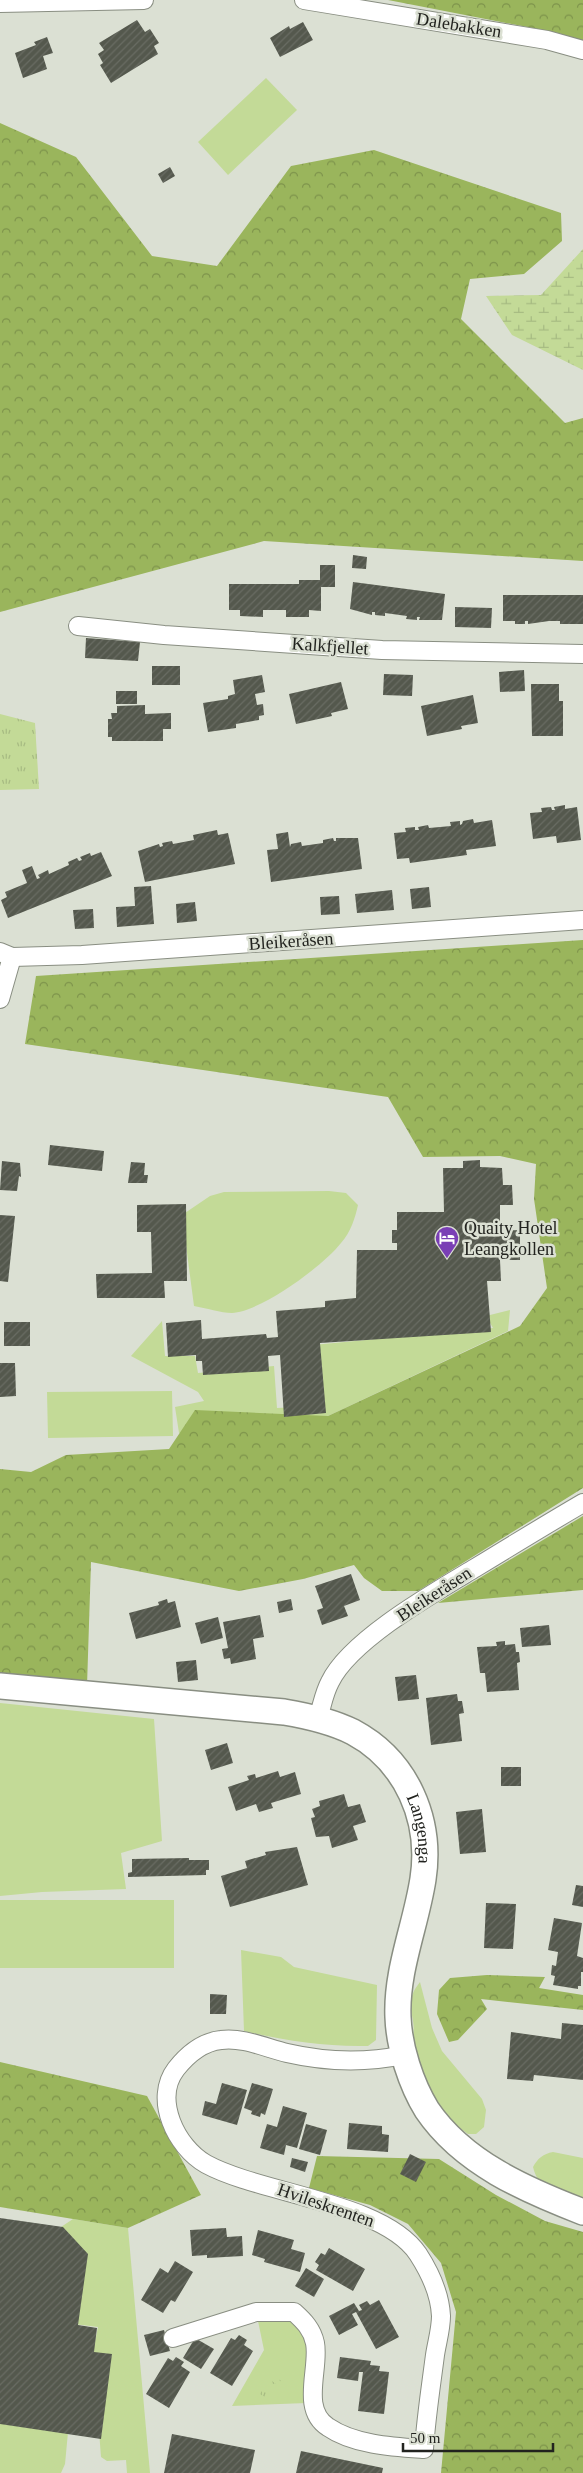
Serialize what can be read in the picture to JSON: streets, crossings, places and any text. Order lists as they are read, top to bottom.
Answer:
{
  "streets": {
    "main road": ["Langenga"],
    "street": [
      "Dalebakken",
      "Kalkfjellet",
      "Bleikeråsen",
      "Hvileskrenten"
    ]
  },
  "crossings": [
    ["Bleikeråsen", "Langenga"],
    ["Langenga", "Hvileskrenten"]
  ],
  "places": {
    "hotel": ["Quaity Hotel Leangkollen"]
  },
  "scale_bar": "50 m"
}
